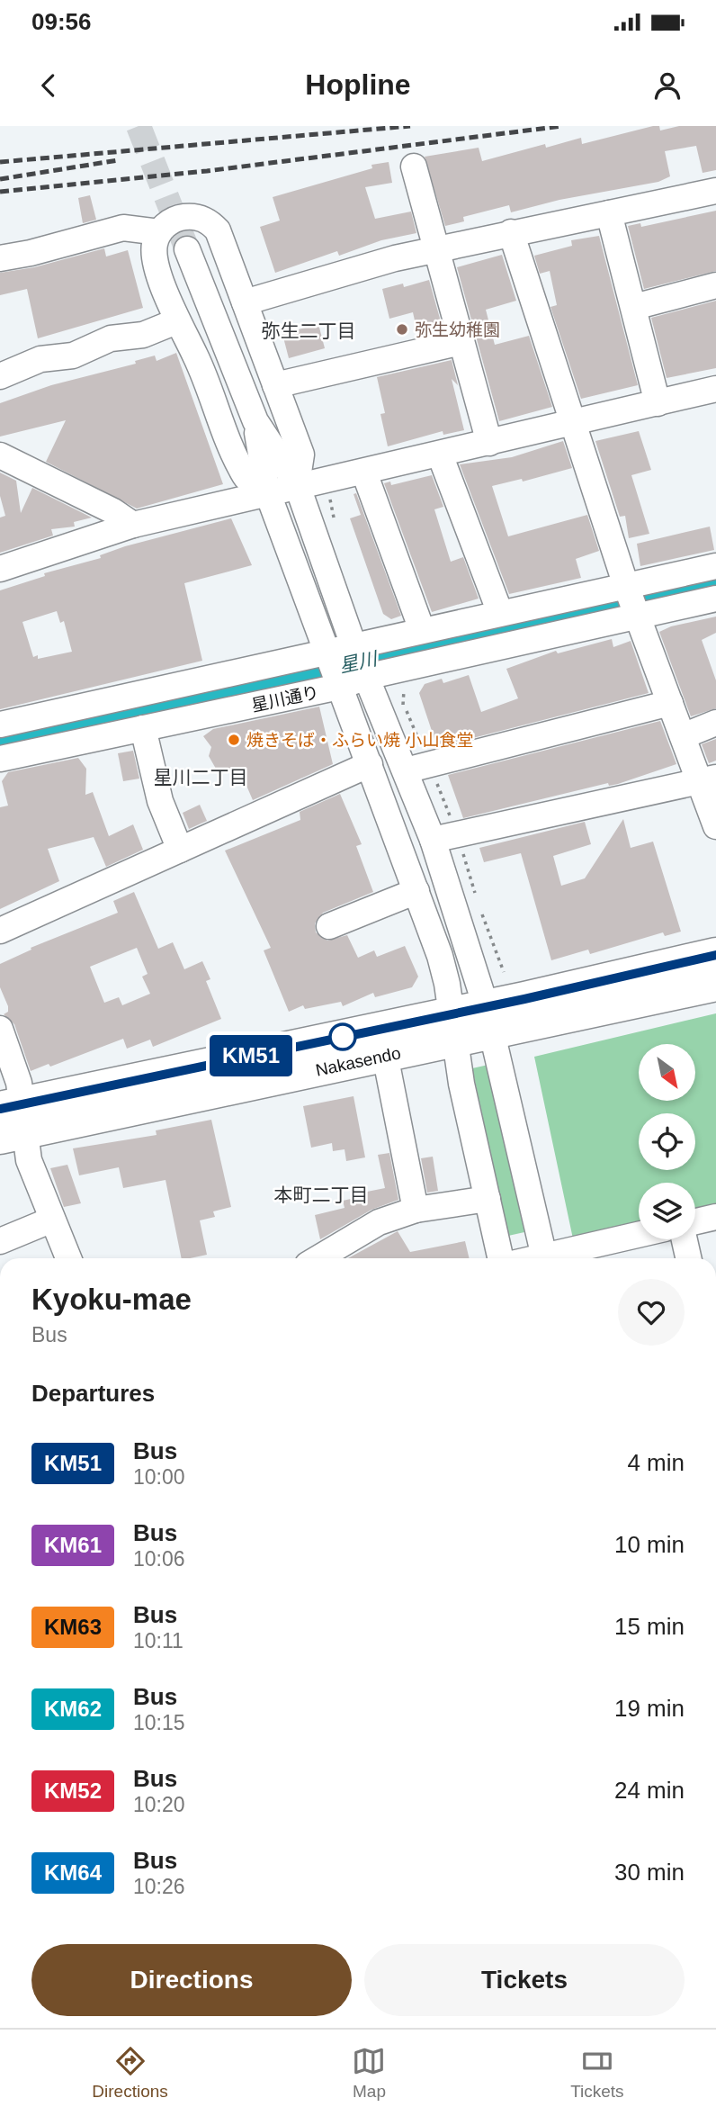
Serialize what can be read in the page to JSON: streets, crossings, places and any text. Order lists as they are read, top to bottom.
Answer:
{
  "streets": {
    "highway": ["Nakasendo"],
    "street": ["星川通り"]
  },
  "districts": ["弥生二丁目", "星川二丁目", "本町二丁目"],
  "water": ["星川"],
  "places": ["弥生幼稚園", "焼きそば・ふらい焼 小山食堂"],
  "lines": ["bus line KM51"],
  "north": "bottom right",
  "page": {
    "status": "09:56",
    "header": "Hopline",
    "on_map": "KM51",
    "heading": [
      ["Kyoku-mae", "Bus"],
      "Departures"
    ],
    "list": [
      {
        "mark": "KM51",
        "name": "Bus",
        "note": "10:00",
        "value": "4 min"
      },
      {
        "mark": "KM61",
        "name": "Bus",
        "note": "10:06",
        "value": "10 min"
      },
      {
        "mark": "KM63",
        "name": "Bus",
        "note": "10:11",
        "value": "15 min"
      },
      {
        "mark": "KM62",
        "name": "Bus",
        "note": "10:15",
        "value": "19 min"
      },
      {
        "mark": "KM52",
        "name": "Bus",
        "note": "10:20",
        "value": "24 min"
      },
      {
        "mark": "KM64",
        "name": "Bus",
        "note": "10:26",
        "value": "30 min"
      }
    ],
    "buttons": ["Directions", "Tickets"],
    "tabs": ["Directions", "Map", "Tickets"]
  }
}
